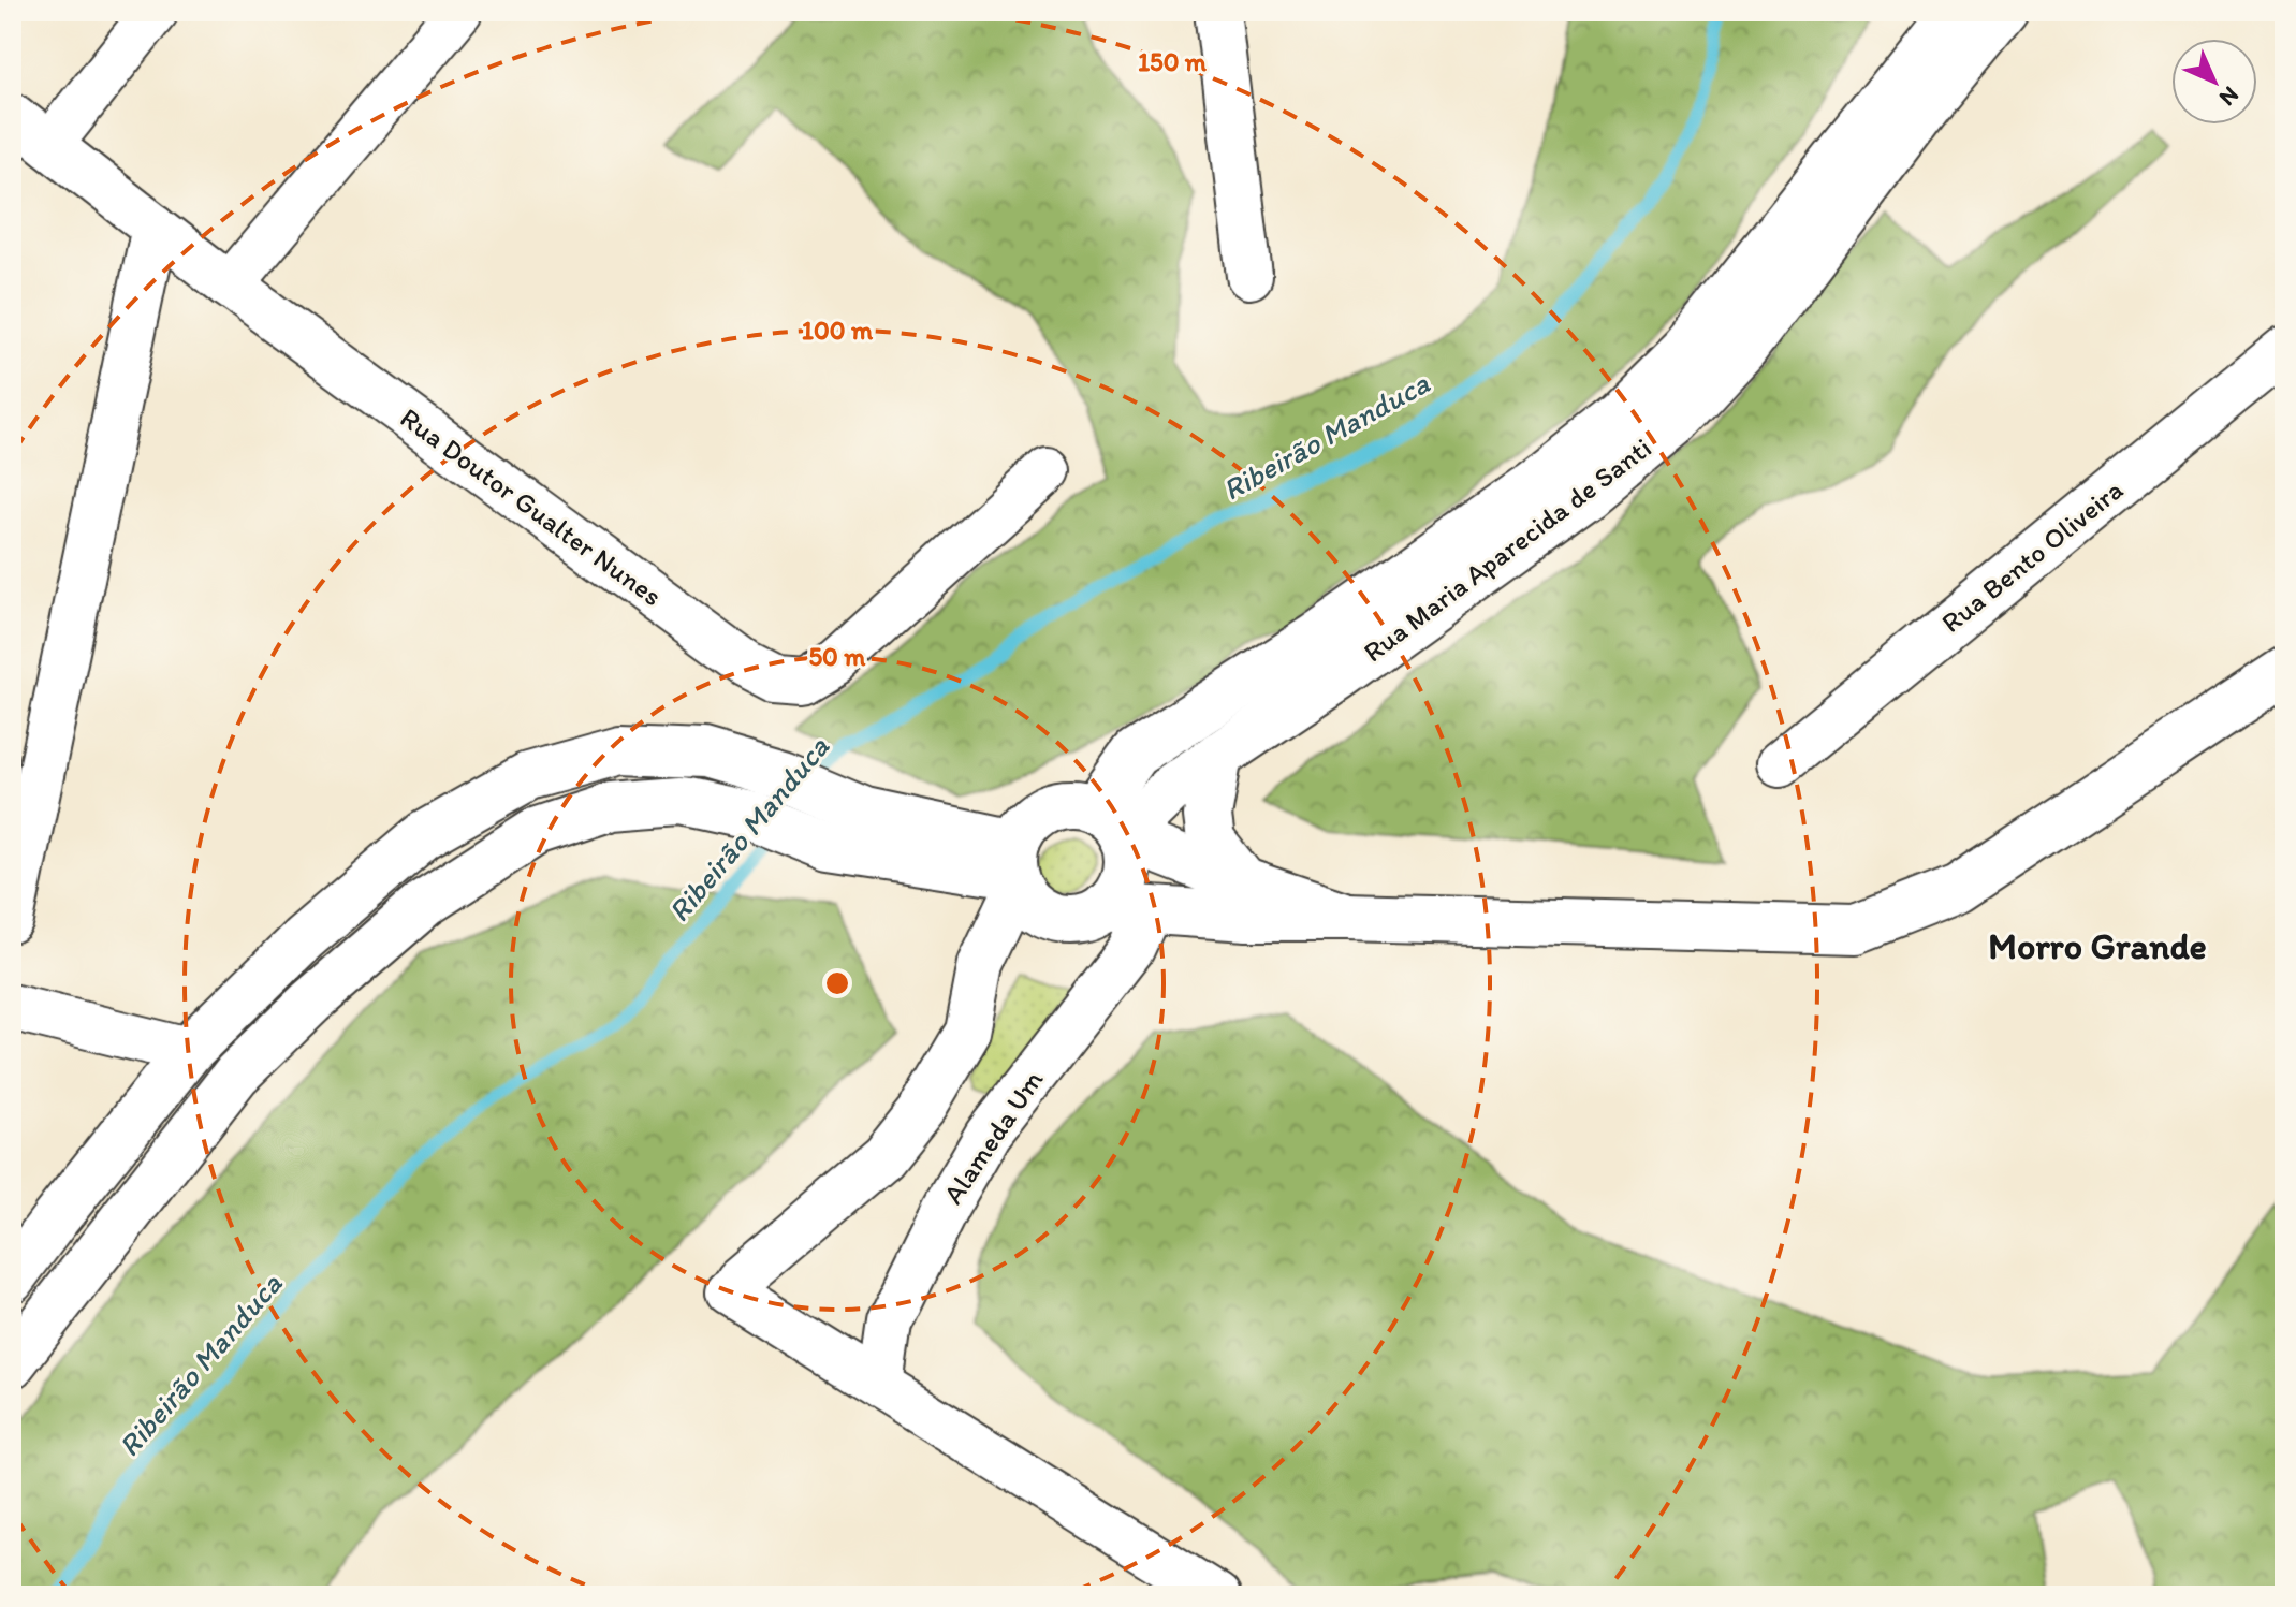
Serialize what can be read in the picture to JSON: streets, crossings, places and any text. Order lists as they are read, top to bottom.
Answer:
{
  "streets": {
    "main road": ["Rua Maria Aparecida de Santi"],
    "street": ["Rua Doutor Gualter Nunes", "Rua Bento Oliveira", "Alameda Um"]
  },
  "crossings": [
    ["Rua Maria Aparecida de Santi", "Alameda Um"]
  ],
  "districts": ["Morro Grande"],
  "water": ["Ribeirão Manduca"],
  "north": "bottom right",
  "rings": ["150 m", "100 m", "50 m"]
}
